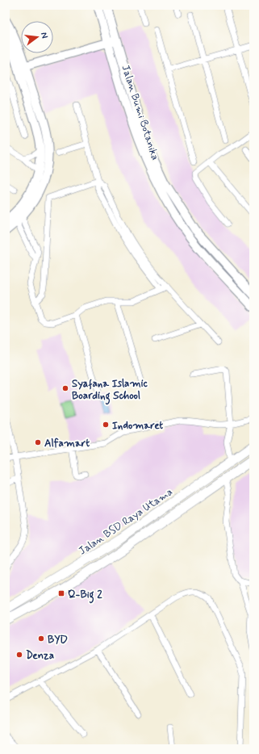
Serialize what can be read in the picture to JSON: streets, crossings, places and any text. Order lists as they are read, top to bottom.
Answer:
{
  "streets": {
    "main road": ["Jalan BSD Raya Utama"],
    "street": ["Jalan Bumi Botanika"]
  },
  "places": {
    "other": [
      "Syafana Islamic Boarding School",
      "Indomaret",
      "Alfamart",
      "BYD",
      "Denza"
    ],
    "transit": ["Q-Big 2"]
  },
  "north": "right"
}
